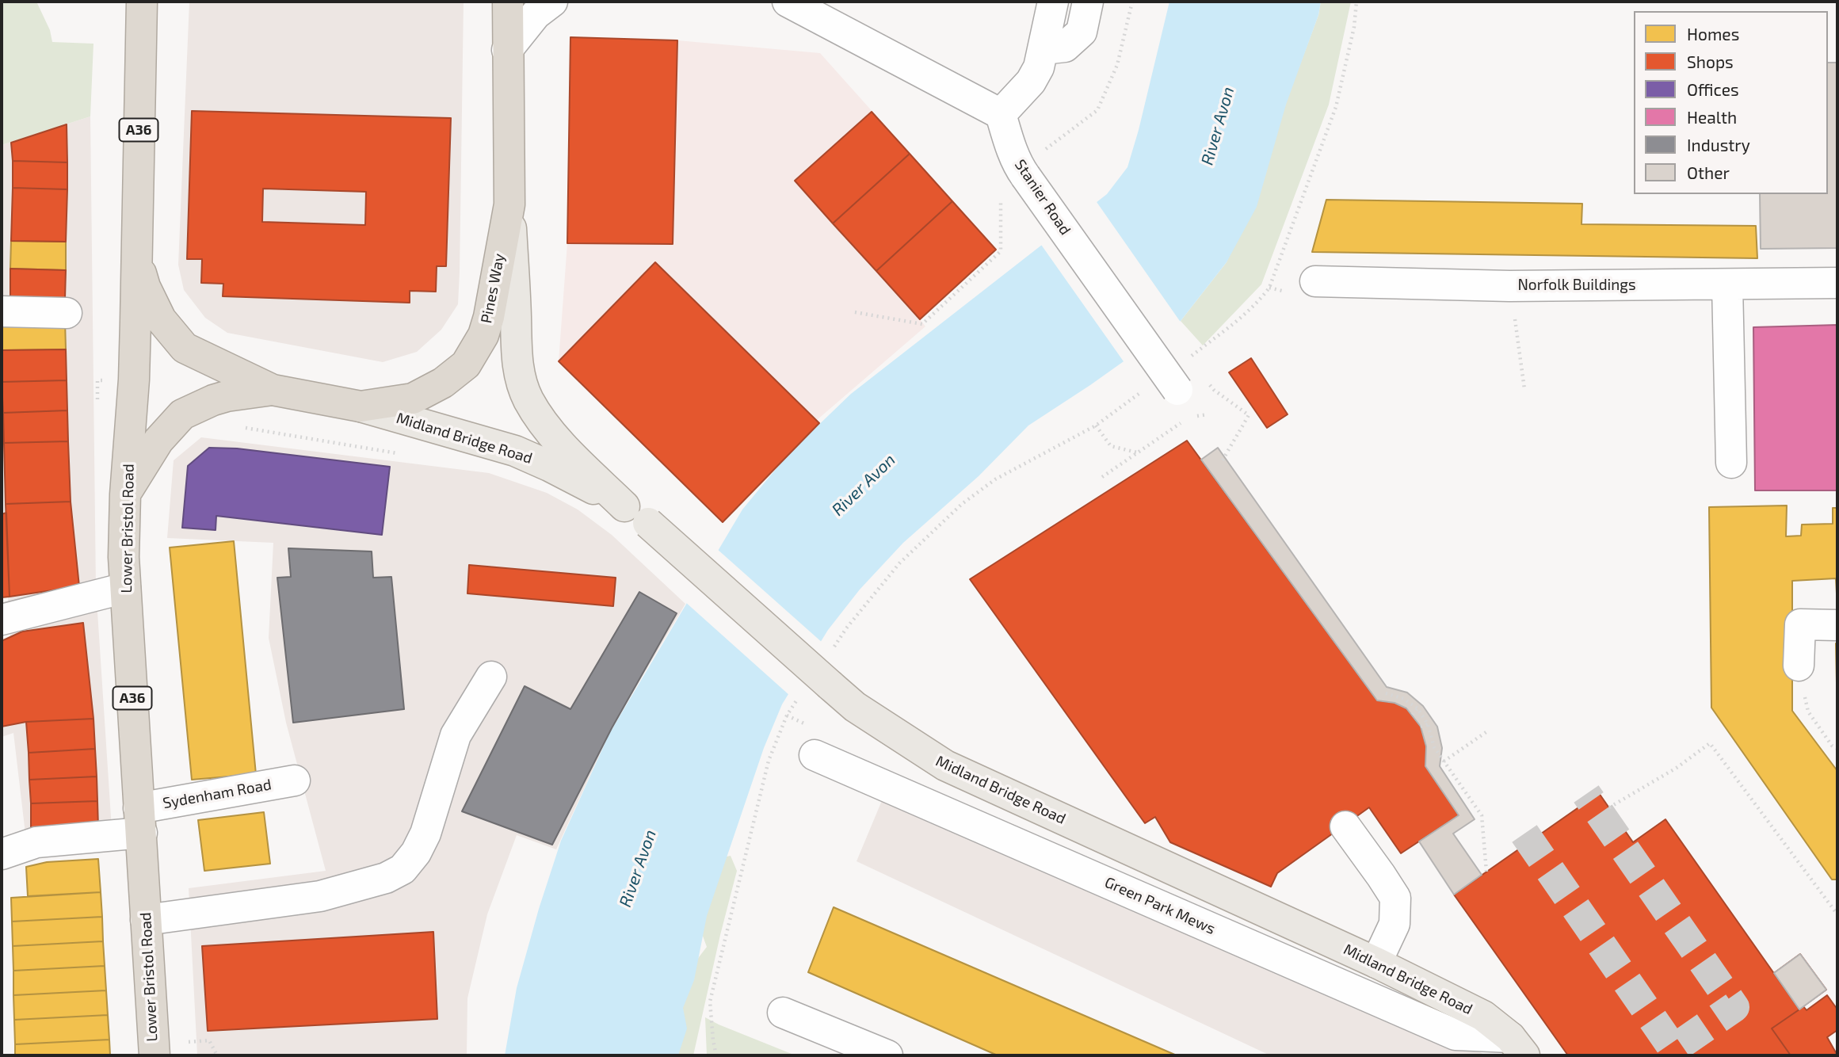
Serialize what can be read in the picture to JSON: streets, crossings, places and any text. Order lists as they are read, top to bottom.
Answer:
{
  "streets": {
    "highway": ["A36", "Pines Way", "Lower Bristol Road"],
    "main road": ["Midland Bridge Road"],
    "street": [
      "Stanier Road",
      "Norfolk Buildings",
      "Sydenham Road",
      "Green Park Mews"
    ]
  },
  "crossings": [
    ["Pines Way", "Midland Bridge Road"],
    ["Pines Way", "Lower Bristol Road"],
    ["Midland Bridge Road", "Green Park Mews"],
    ["Lower Bristol Road", "Sydenham Road"]
  ],
  "water": ["River Avon"],
  "legend": [
    "Homes",
    "Shops",
    "Offices",
    "Health",
    "Industry",
    "Other"
  ]
}
